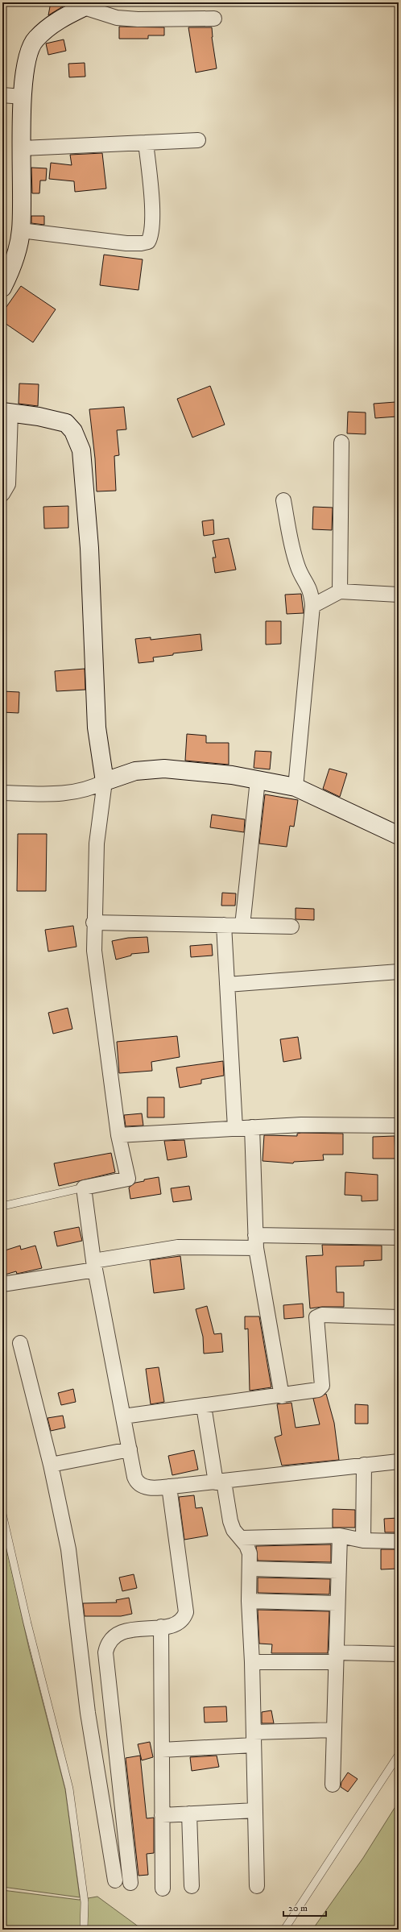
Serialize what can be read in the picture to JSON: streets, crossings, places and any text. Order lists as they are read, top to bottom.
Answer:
{
  "scale_bar": "20 m"
}
